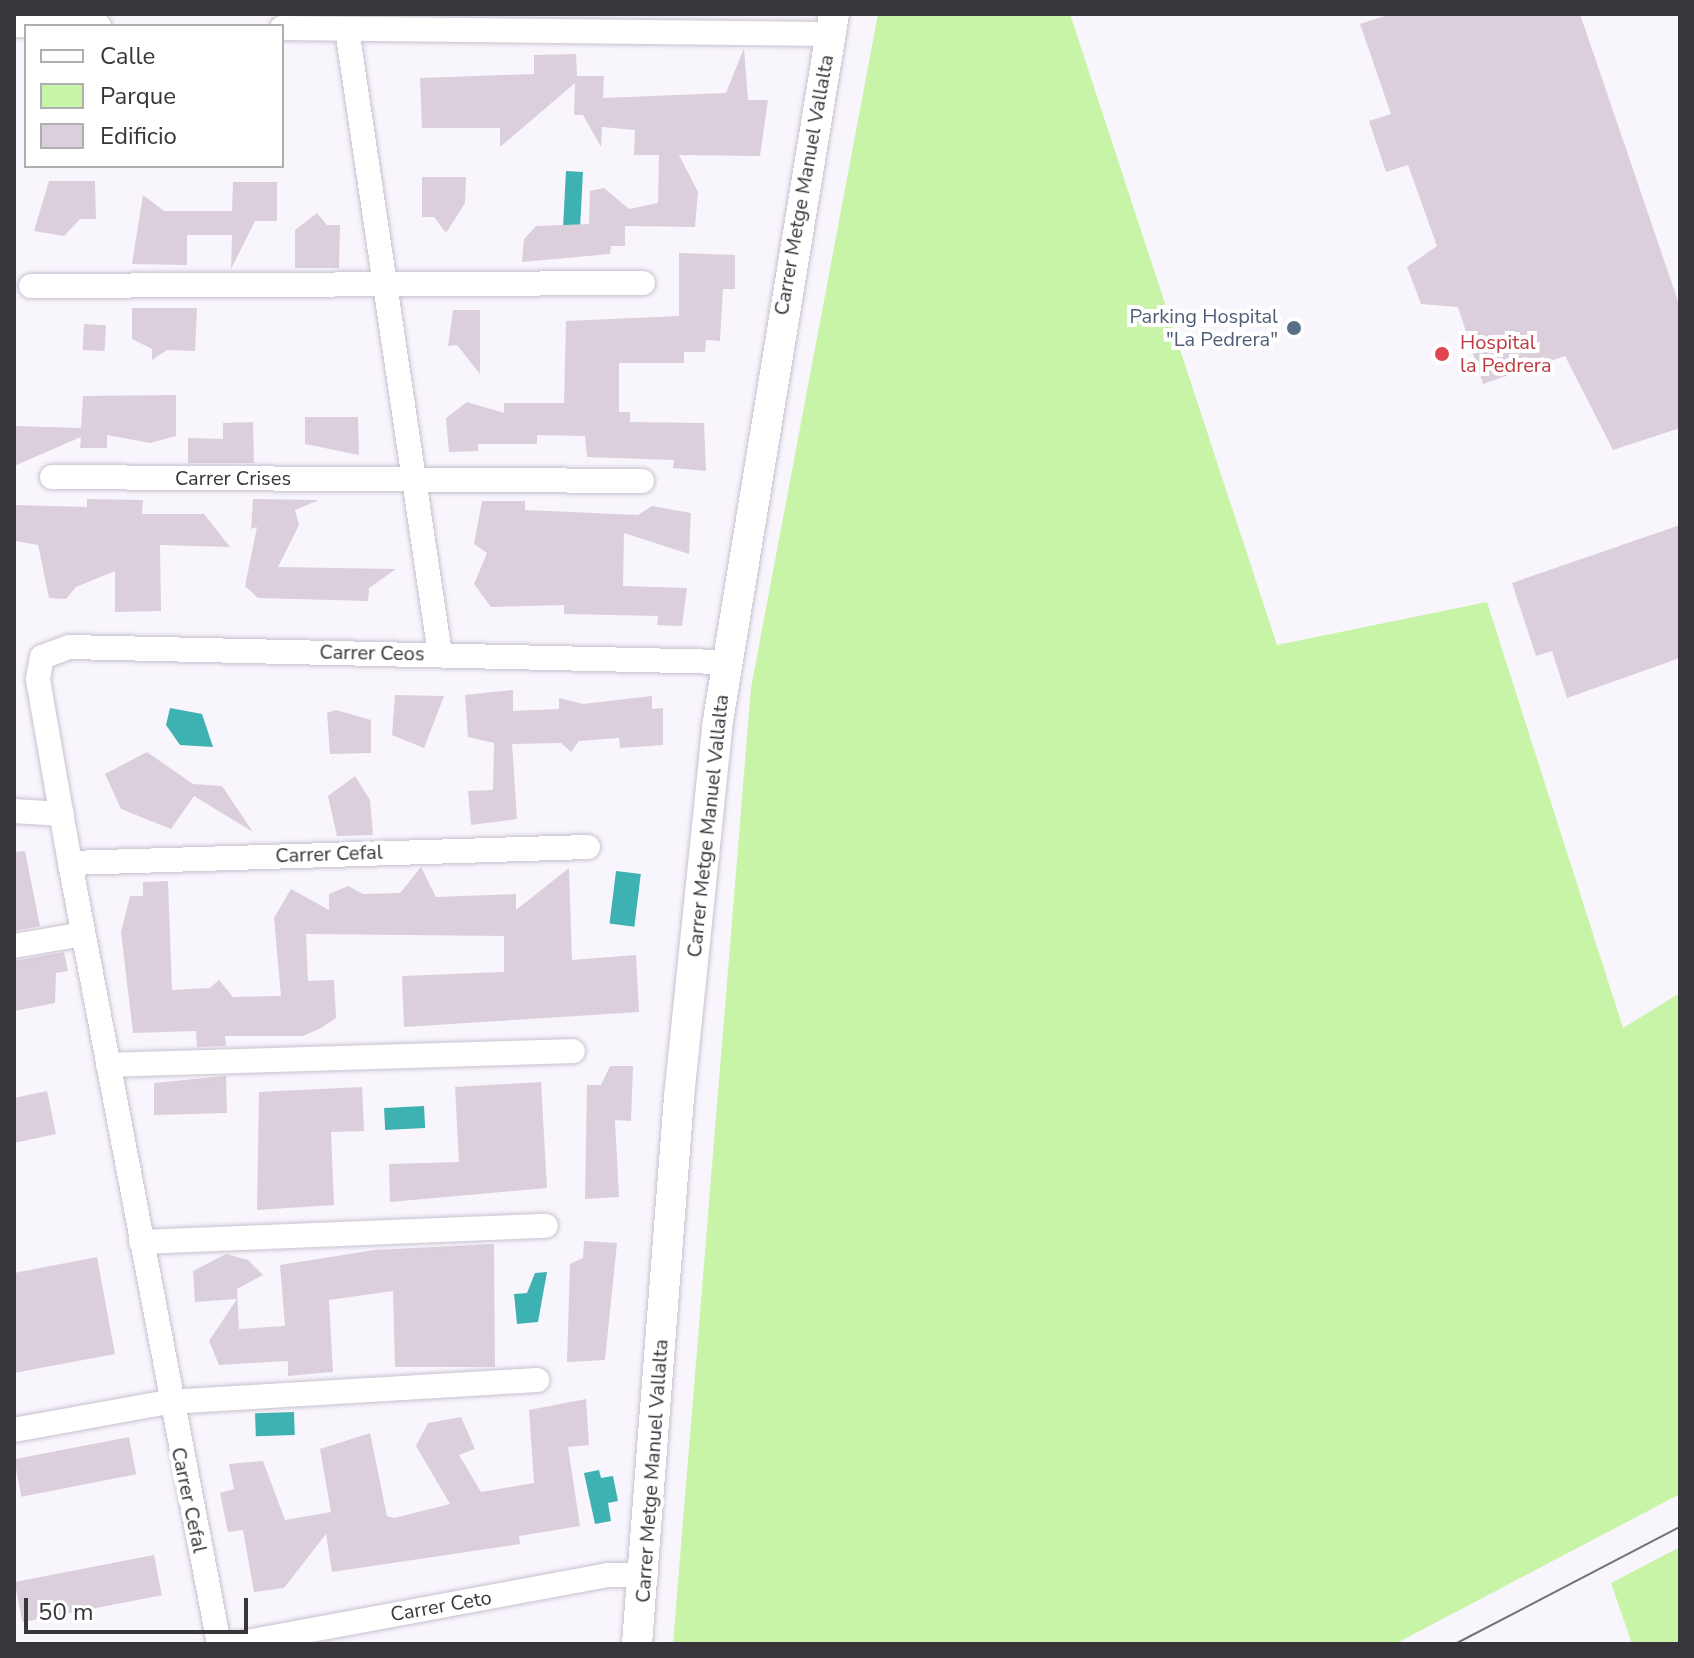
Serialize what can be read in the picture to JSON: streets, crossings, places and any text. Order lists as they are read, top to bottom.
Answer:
{
  "streets": {
    "street": [
      "Carrer Metge Manuel Vallalta",
      "Carrer Crises",
      "Carrer Ceos",
      "Carrer Cefal",
      "Carrer Ceto"
    ]
  },
  "crossings": [
    ["Carrer Metge Manuel Vallalta", "Carrer Ceos"],
    ["Carrer Metge Manuel Vallalta", "Carrer Ceto"],
    ["Carrer Ceos", "Carrer Cefal"]
  ],
  "places": ["Parking Hospital \"La Pedrera\"", "Hospital la Pedrera"],
  "legend": ["Calle", "Parque", "Edificio"],
  "scale_bar": "50 m"
}
